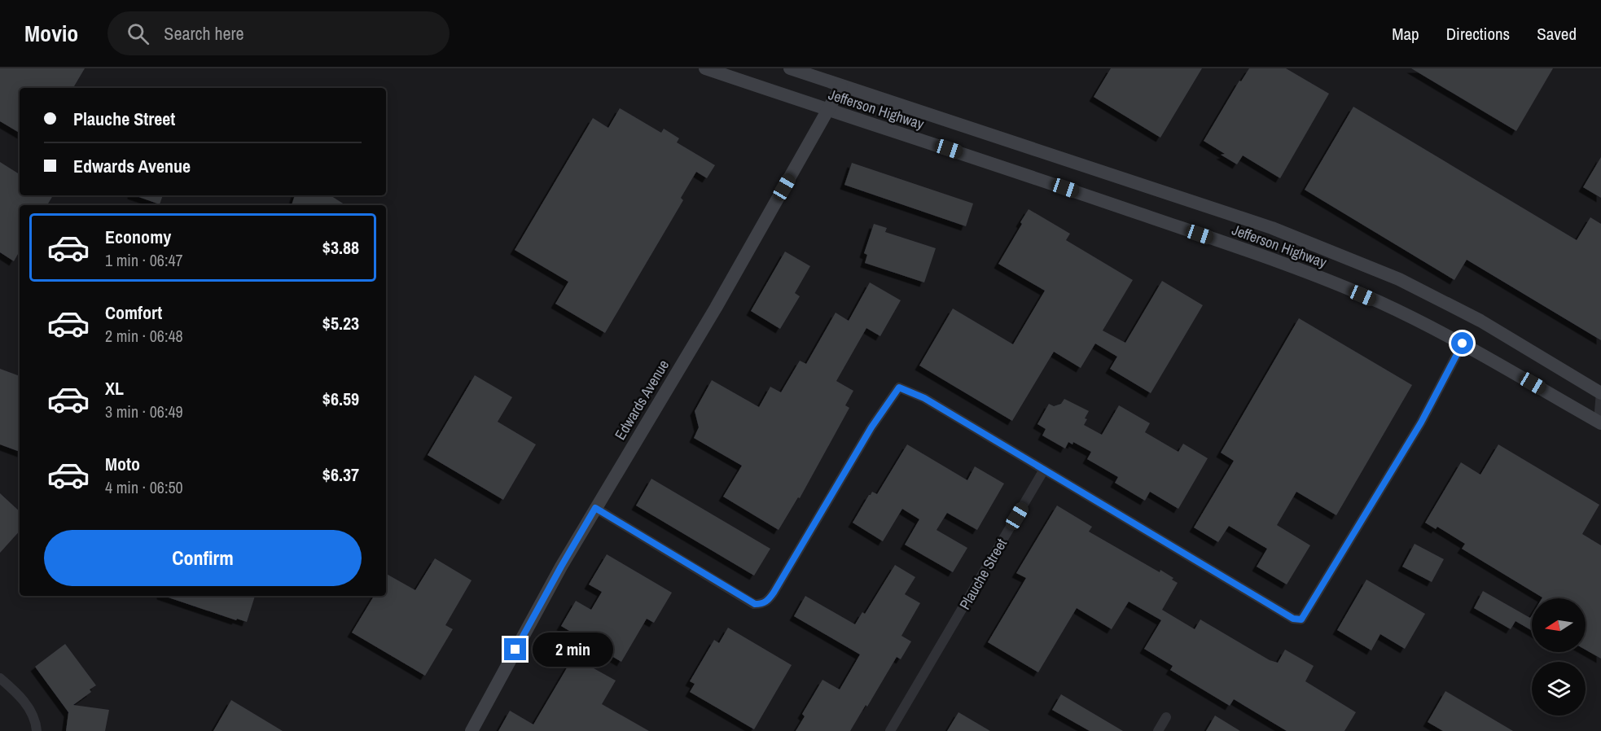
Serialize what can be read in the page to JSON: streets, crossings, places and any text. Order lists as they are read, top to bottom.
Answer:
{
  "streets": {
    "main road": ["Jefferson Highway", "Edwards Avenue"],
    "street": ["Plauche Street"]
  },
  "crossings": [
    ["Jefferson Highway", "Edwards Avenue"]
  ],
  "north": "left",
  "page": {
    "header": "Movio",
    "search": "Search here",
    "nav": ["Map", "Directions", "Saved"],
    "banner": ["Plauche Street", "Edwards Avenue"],
    "list": [
      {
        "name": "Economy",
        "note": "1 min · 06:47",
        "value": "$3.88"
      },
      {
        "name": "Comfort",
        "note": "2 min · 06:48",
        "value": "$5.23"
      },
      {
        "name": "XL",
        "note": "3 min · 06:49",
        "value": "$6.59"
      },
      {
        "name": "Moto",
        "note": "4 min · 06:50",
        "value": "$6.37"
      }
    ],
    "buttons": "Confirm",
    "bubble": "2 min"
  }
}
